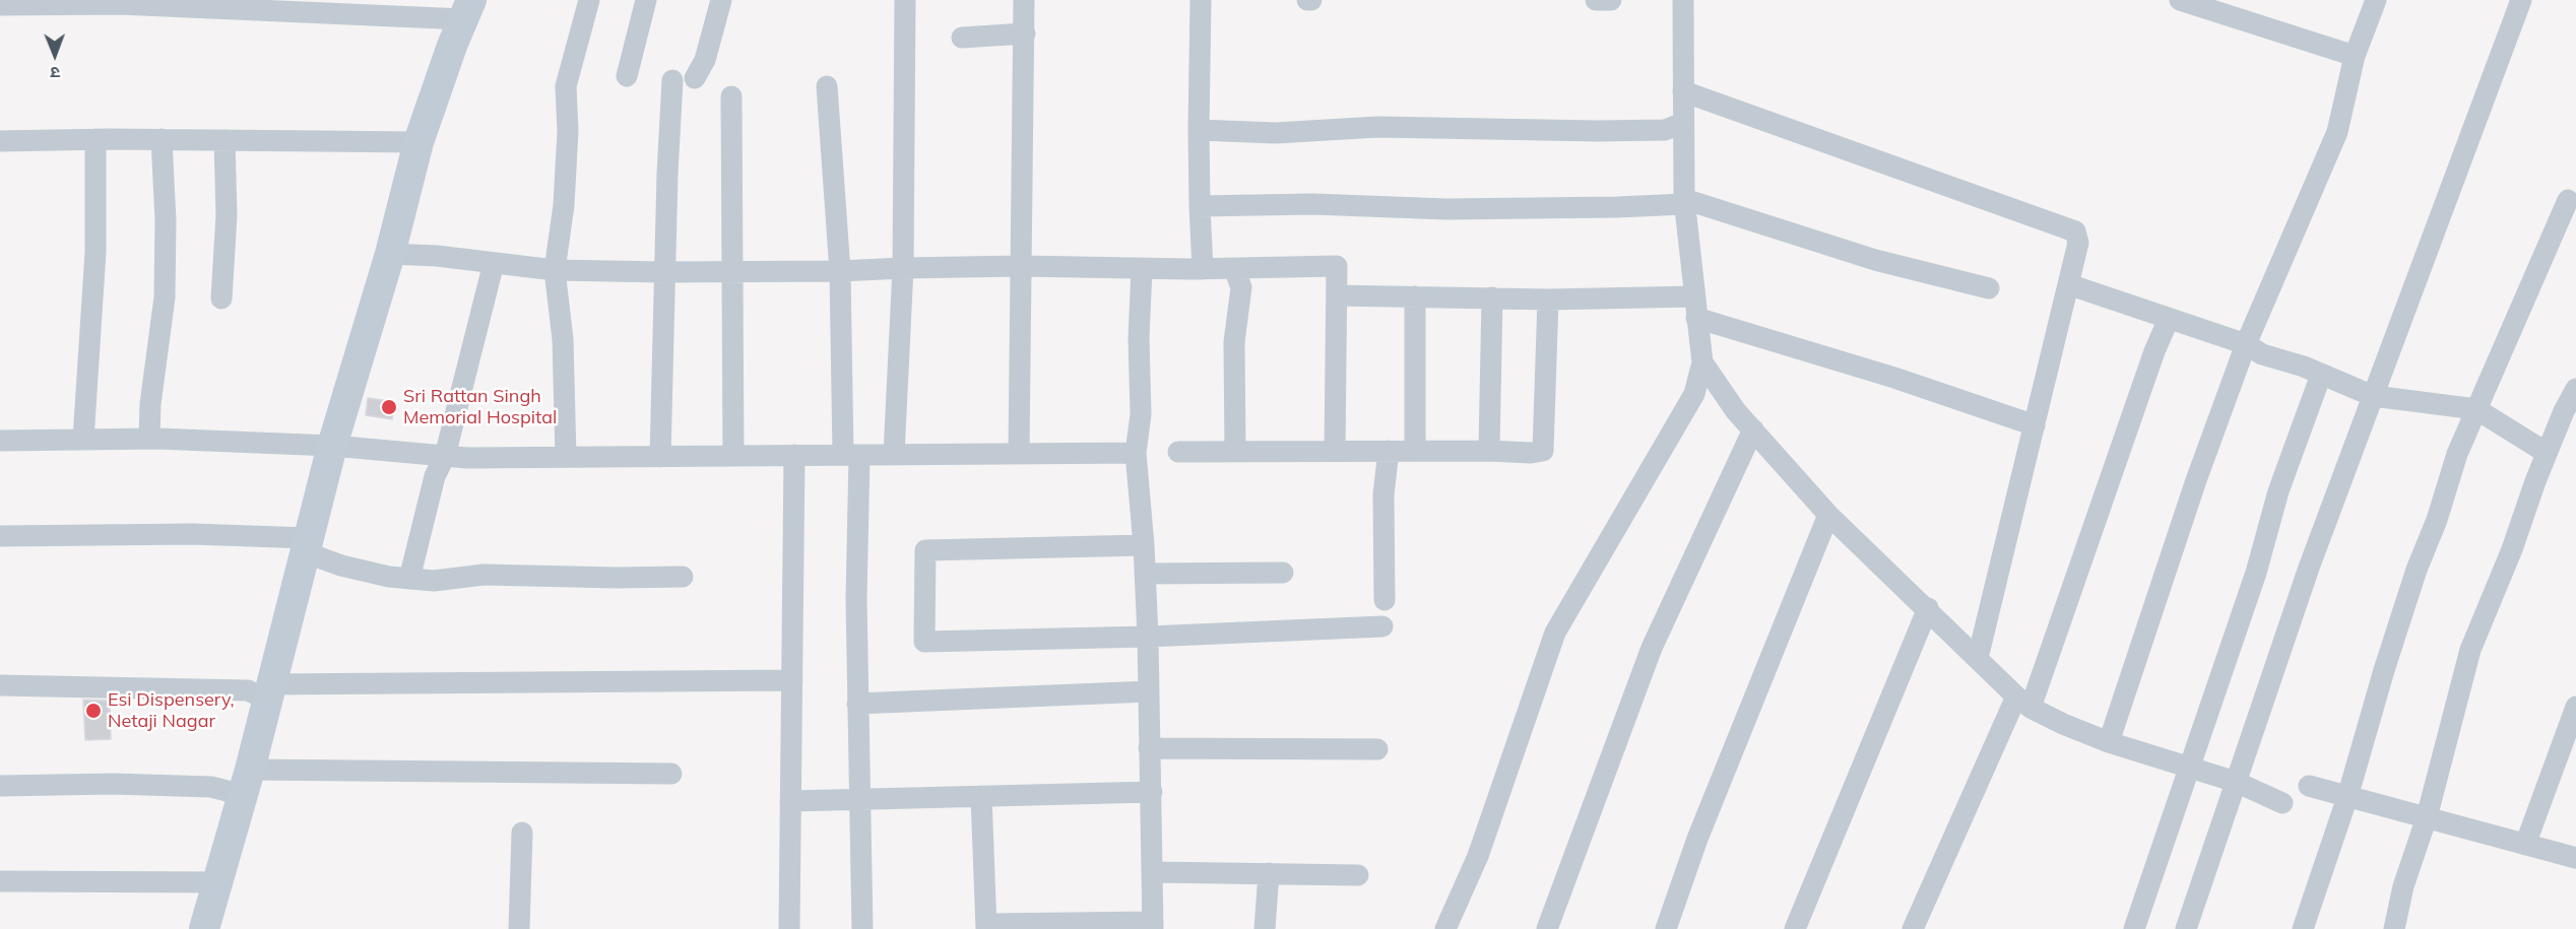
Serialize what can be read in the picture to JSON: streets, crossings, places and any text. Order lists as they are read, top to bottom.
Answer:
{
  "places": ["Sri Rattan Singh Memorial Hospital", "Esi Dispensery, Netaji Nagar"],
  "north": "bottom"
}
